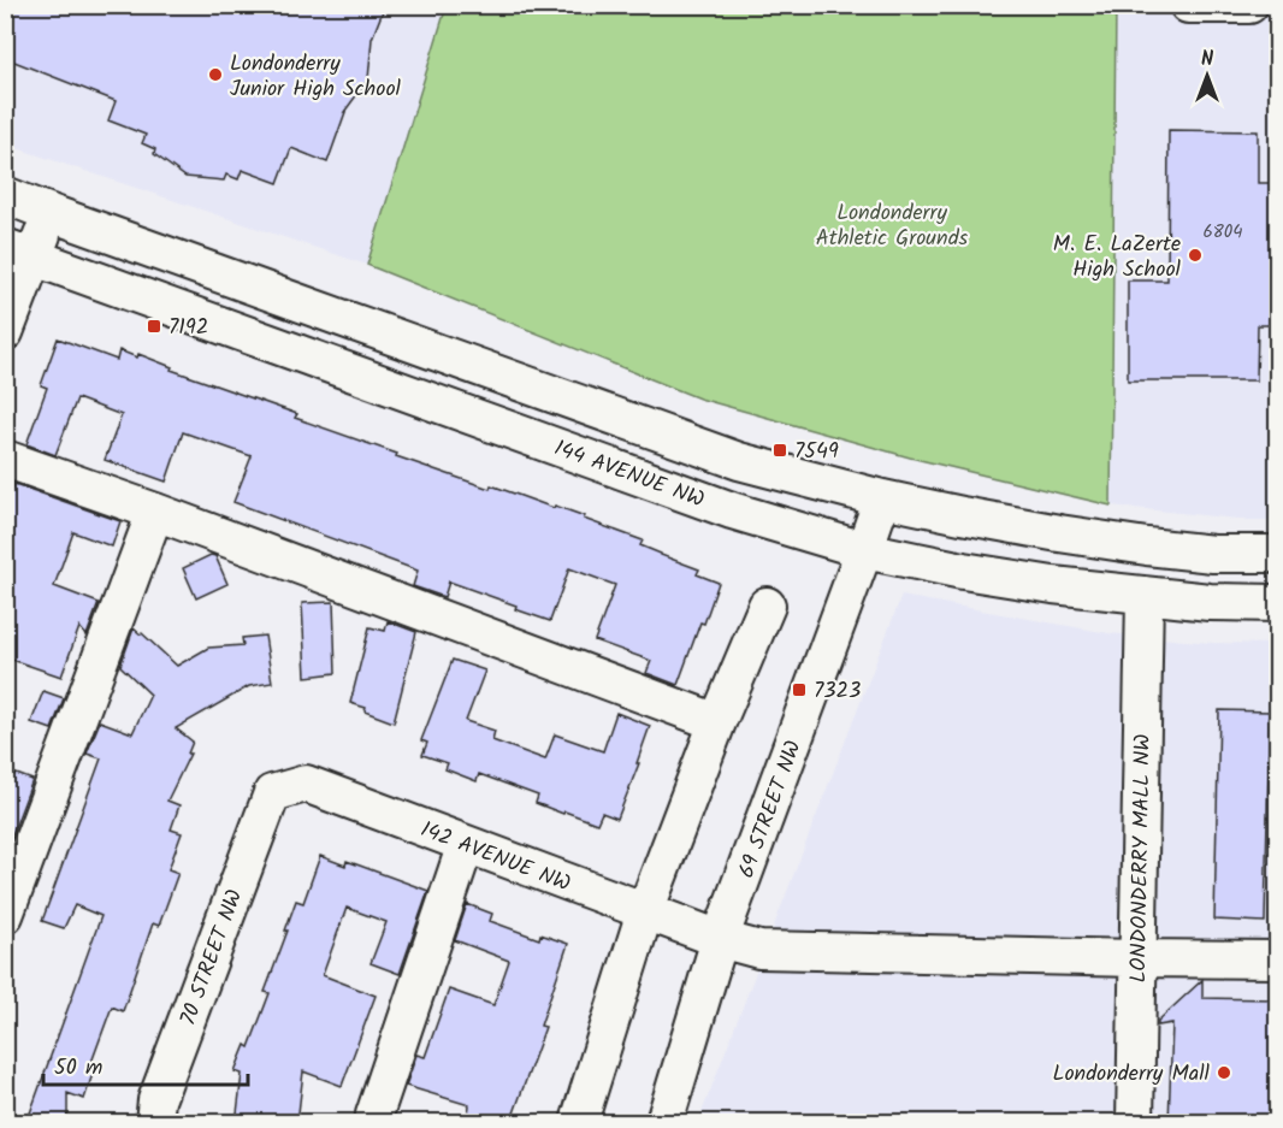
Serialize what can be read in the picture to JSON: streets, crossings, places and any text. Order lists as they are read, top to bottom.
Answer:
{
  "streets": {
    "street": [
      "144 AVENUE NW",
      "69 STREET NW",
      "142 AVENUE NW",
      "LONDONDERRY MALL NW",
      "70 STREET NW"
    ]
  },
  "crossings": [
    ["144 AVENUE NW", "69 STREET NW"],
    ["144 AVENUE NW", "LONDONDERRY MALL NW"],
    ["69 STREET NW", "142 AVENUE NW"],
    ["142 AVENUE NW", "LONDONDERRY MALL NW"],
    ["142 AVENUE NW", "70 STREET NW"]
  ],
  "parks": ["Londonderry Athletic Grounds"],
  "places": {
    "other": ["Londonderry Junior High School", "M. E. LaZerte High School", "Londonderry Mall"],
    "transit": ["7192", "7549", "7323"]
  },
  "house_numbers": ["6804"],
  "scale_bar": "50 m",
  "north": "top"
}
